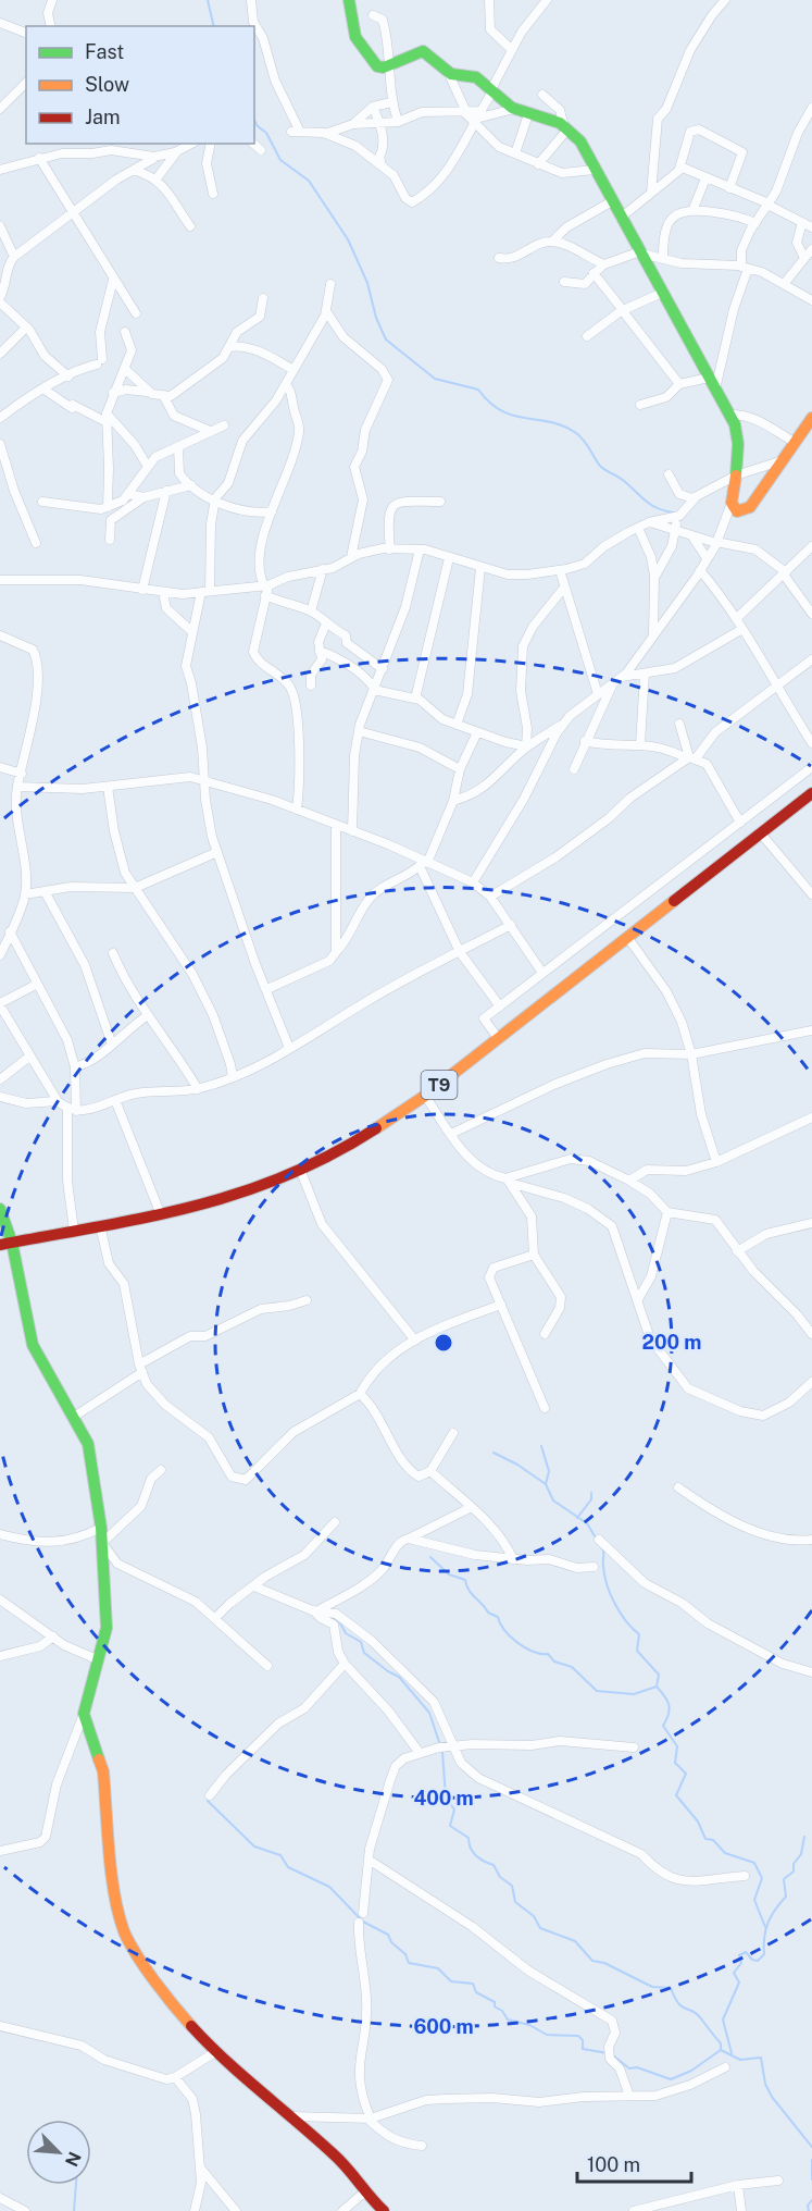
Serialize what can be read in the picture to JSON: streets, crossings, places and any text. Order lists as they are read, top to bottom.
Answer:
{
  "streets": {
    "main road": ["T9"]
  },
  "legend": ["Fast", "Slow", "Jam"],
  "scale_bar": "100 m",
  "north": "bottom right",
  "rings": ["200 m", "400 m", "600 m"]
}
